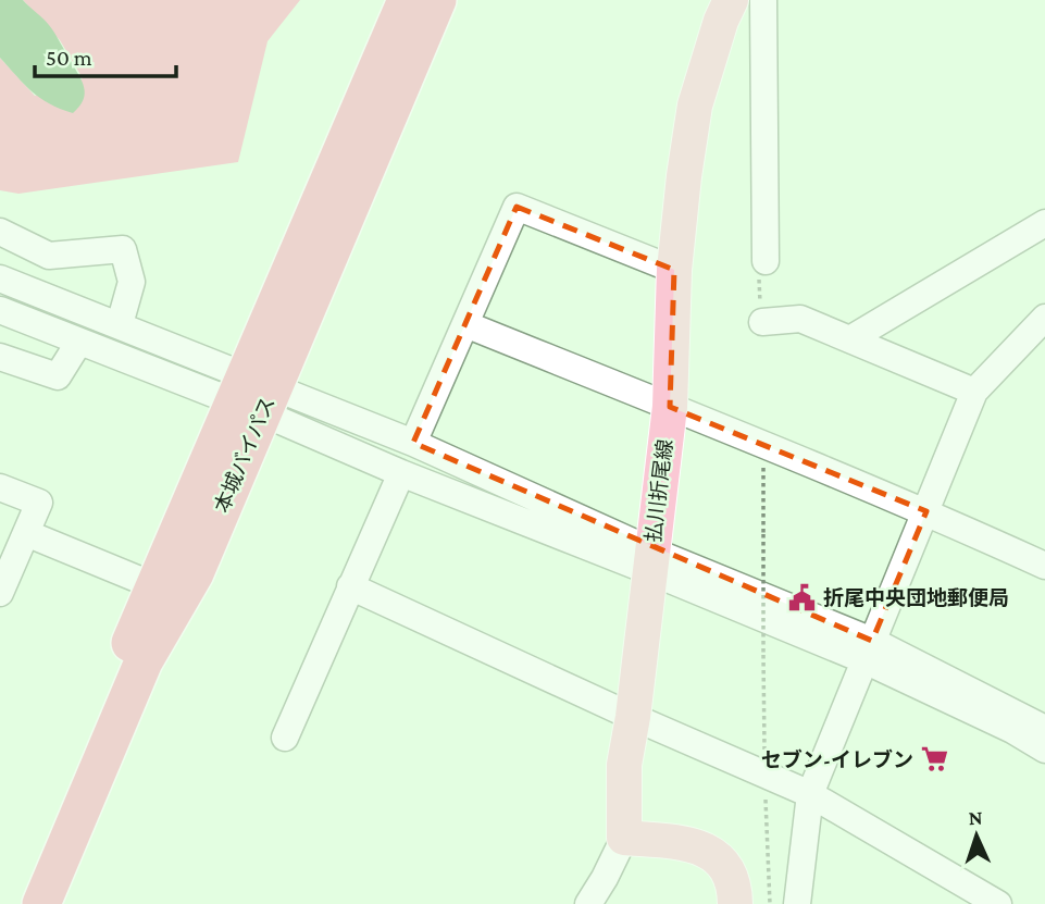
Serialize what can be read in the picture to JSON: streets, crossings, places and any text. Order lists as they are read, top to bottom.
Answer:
{
  "streets": {
    "highway": ["本城バイパス"],
    "main road": ["払川折尾線"]
  },
  "places": {
    "public building": ["折尾中央団地郵便局"],
    "supermarket": ["セブン-イレブン"]
  },
  "scale_bar": "50 m",
  "north": "top"
}
